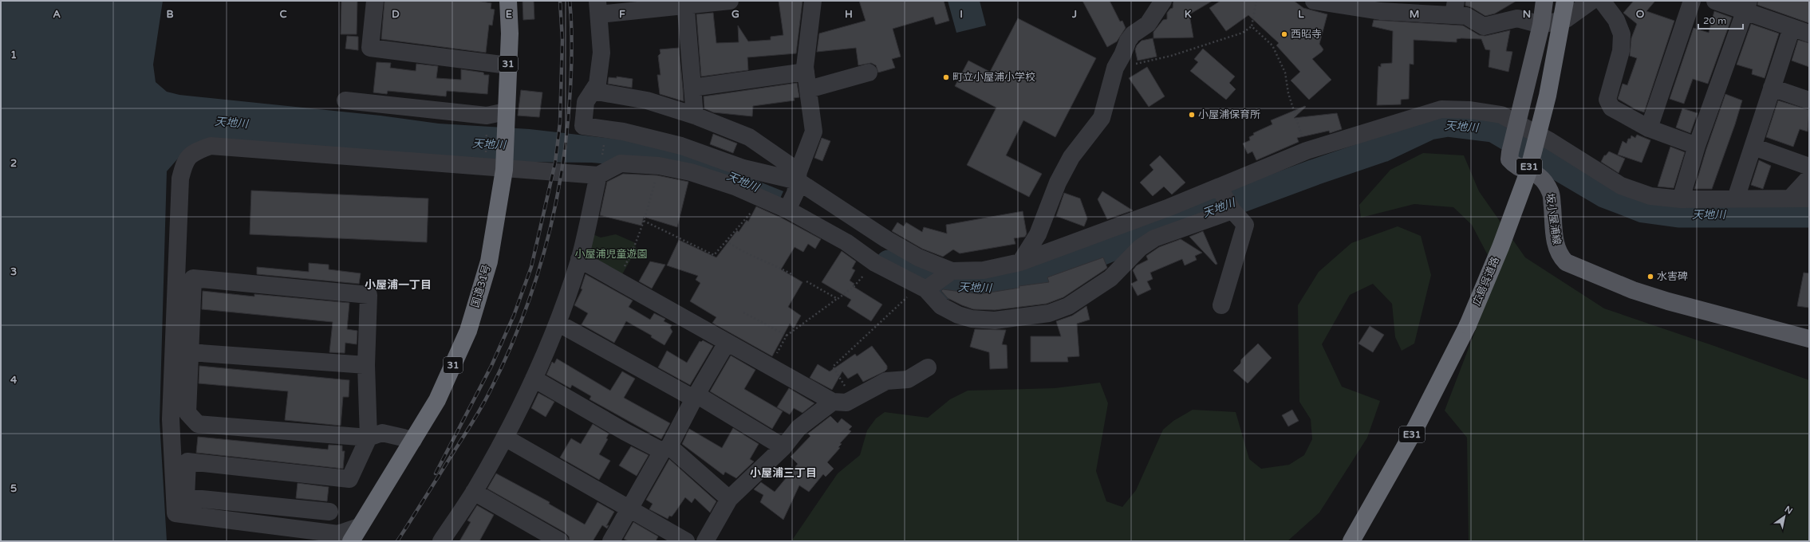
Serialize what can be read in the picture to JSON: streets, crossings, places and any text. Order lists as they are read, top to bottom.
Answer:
{
  "streets": {
    "highway": [
      "31",
      "E31",
      "広島呉道路",
      "国道31号"
    ],
    "main road": ["坂小屋浦線"]
  },
  "districts": ["小屋浦一丁目", "小屋浦三丁目"],
  "water": ["天地川"],
  "parks": ["小屋浦児童遊園"],
  "places": [
    "西昭寺",
    "町立小屋浦小学校",
    "小屋浦保育所",
    "水害碑"
  ],
  "scale_bar": "20 m",
  "north": "top right",
  "grid": {
    "columns": [
      "A",
      "B",
      "C",
      "D",
      "E",
      "F",
      "G",
      "H",
      "I",
      "J",
      "K",
      "L",
      "M",
      "N",
      "O"
    ],
    "rows": [
      "1",
      "2",
      "3",
      "4",
      "5"
    ]
  }
}
